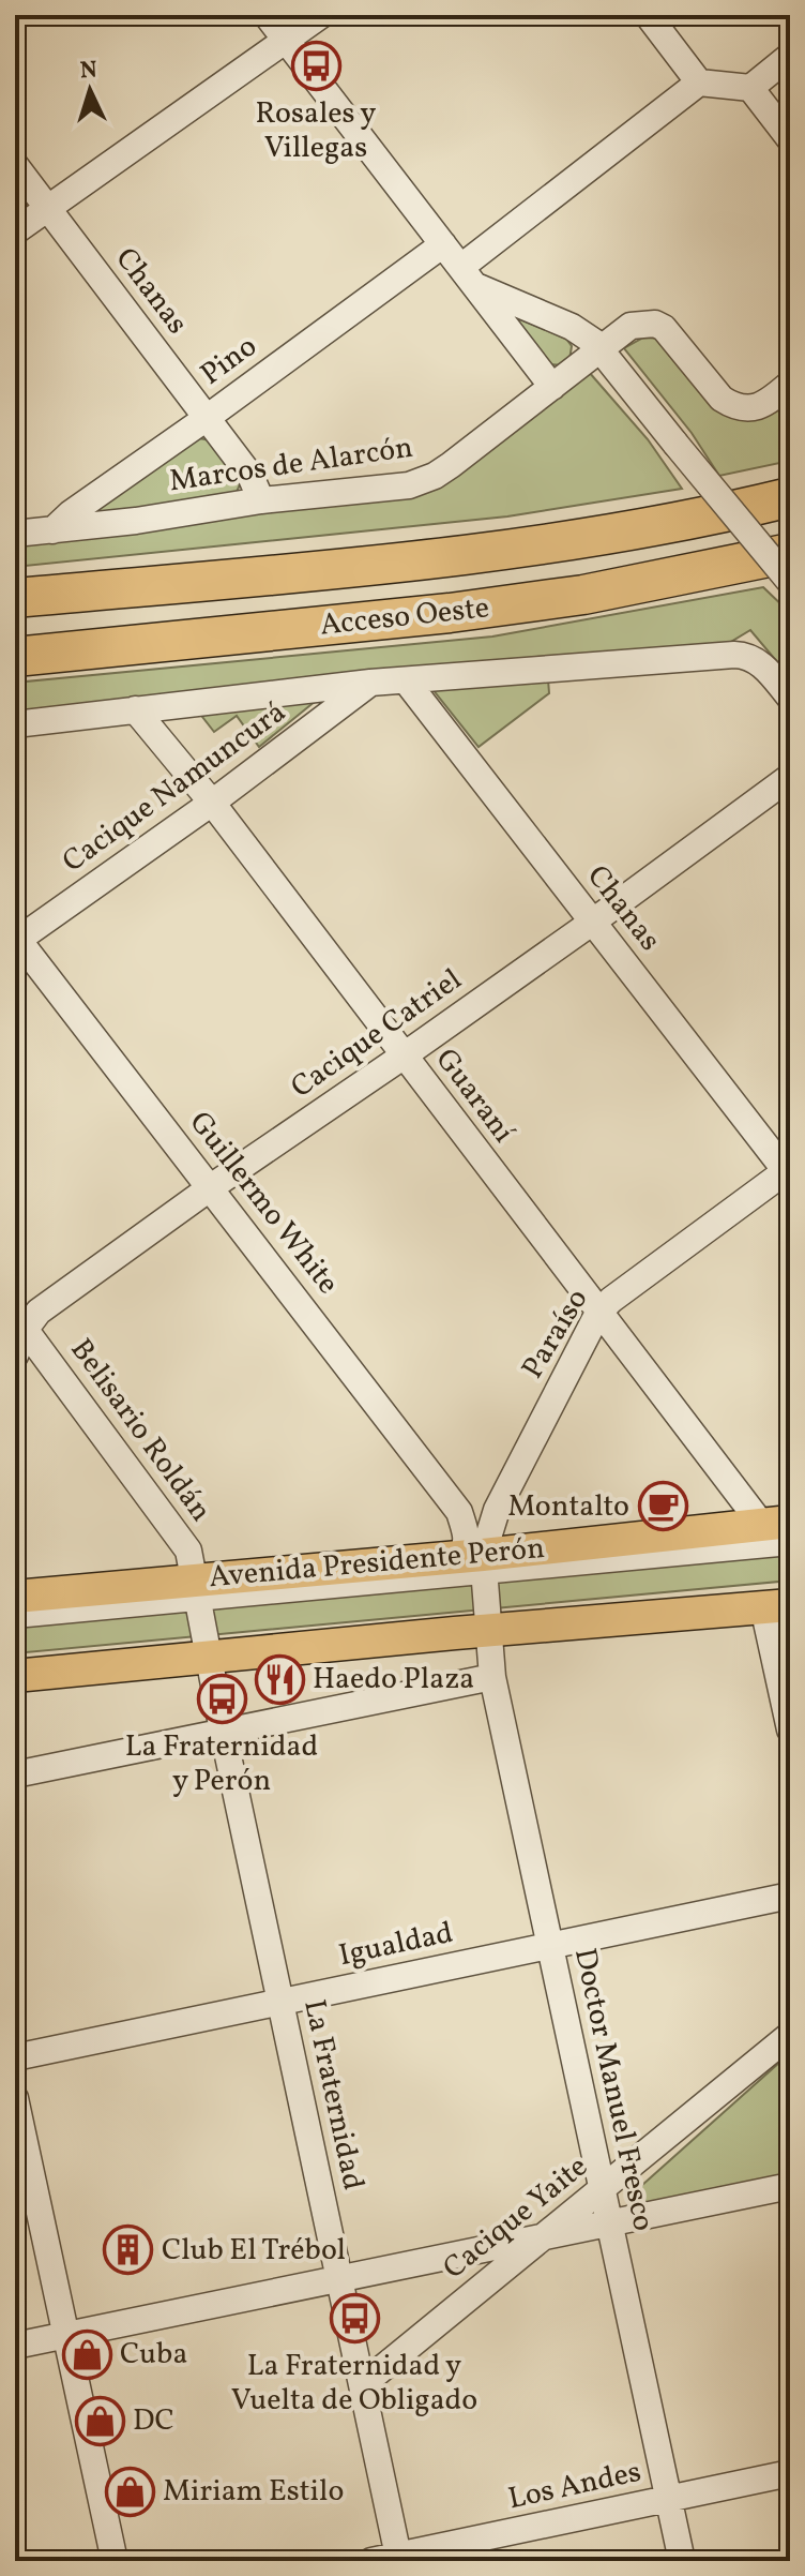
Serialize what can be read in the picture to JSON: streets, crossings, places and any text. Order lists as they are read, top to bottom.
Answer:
{
  "streets": {
    "highway": ["Acceso Oeste"],
    "main road": ["Avenida Presidente Perón"],
    "street": [
      "Chanas",
      "Pino",
      "Marcos de Alarcón",
      "Cacique Namuncurá",
      "Cacique Catriel",
      "Guaraní",
      "Guillermo White",
      "Paraíso",
      "Belisario Roldán",
      "Igualdad",
      "Doctor Manuel Fresco",
      "La Fraternidad",
      "Cacique Yaite",
      "Los Andes"
    ]
  },
  "crossings": [
    ["Chanas", "Pino"],
    ["Chanas", "Marcos de Alarcón"],
    ["Chanas", "Cacique Catriel"],
    ["Chanas", "Paraíso"],
    ["Pino", "Marcos de Alarcón"],
    ["Cacique Namuncurá", "Guaraní"],
    ["Cacique Namuncurá", "Guillermo White"],
    ["Cacique Catriel", "Guaraní"],
    ["Cacique Catriel", "Guillermo White"],
    ["Cacique Catriel", "Belisario Roldán"],
    ["Guaraní", "Paraíso"],
    ["Guaraní", "Avenida Presidente Perón"],
    ["Paraíso", "Avenida Presidente Perón"],
    ["Paraíso", "Doctor Manuel Fresco"],
    ["Belisario Roldán", "Avenida Presidente Perón"],
    ["Belisario Roldán", "La Fraternidad"],
    ["Avenida Presidente Perón", "Doctor Manuel Fresco"],
    ["Igualdad", "Doctor Manuel Fresco"],
    ["Igualdad", "La Fraternidad"],
    ["Doctor Manuel Fresco", "Cacique Yaite"],
    ["Doctor Manuel Fresco", "Los Andes"],
    ["La Fraternidad", "Cacique Yaite"],
    ["La Fraternidad", "Los Andes"]
  ],
  "places": {
    "bus stop": ["Rosales y Villegas", "La Fraternidad y Perón", "La Fraternidad y Vuelta de Obligado"],
    "cafe": ["Montalto"],
    "restaurant": ["Haedo Plaza"],
    "building": ["Club El Trébol"],
    "shop": ["Cuba", "DC", "Miriam Estilo"]
  },
  "north": "top"
}
